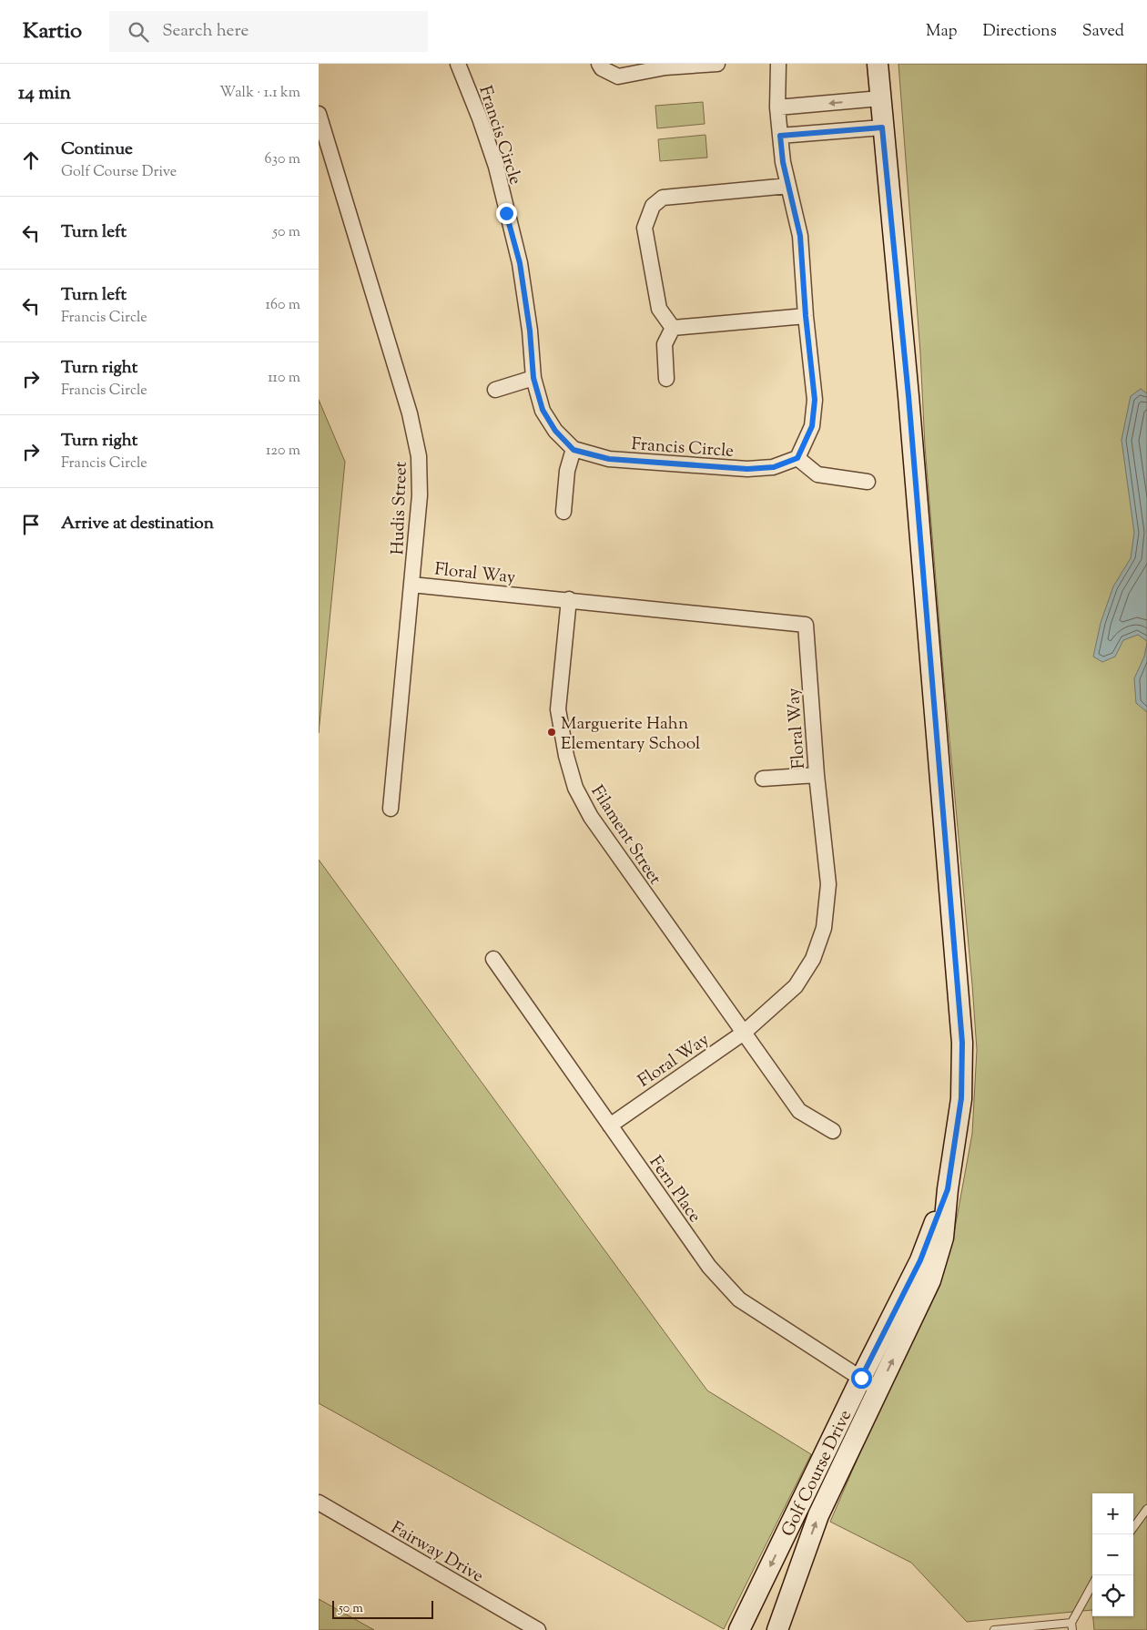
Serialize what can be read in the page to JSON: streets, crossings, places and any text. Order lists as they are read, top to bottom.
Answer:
{
  "streets": {
    "street": [
      "Francis Circle",
      "Hudis Street",
      "Floral Way",
      "Filament Street",
      "Fern Place",
      "Golf Course Drive",
      "Fairway Drive"
    ]
  },
  "crossings": [
    ["Hudis Street", "Floral Way"],
    ["Floral Way", "Filament Street"],
    ["Floral Way", "Fern Place"],
    ["Fern Place", "Golf Course Drive"]
  ],
  "places": ["Marguerite Hahn Elementary School"],
  "scale_bar": "50 m",
  "page": {
    "header": "Kartio",
    "search": "Search here",
    "nav": ["Map", "Directions", "Saved"],
    "heading": ["14 min", "Walk · 1.1 km"],
    "list": [
      ["Continue", "Golf Course Drive", "630 m"],
      ["Turn left", "50 m"],
      ["Turn left", "Francis Circle", "160 m"],
      ["Turn right", "Francis Circle", "110 m"],
      ["Turn right", "Francis Circle", "120 m"],
      "Arrive at destination"
    ],
    "map_buttons": ["+", "−"],
    "scale": "50 m"
  }
}
